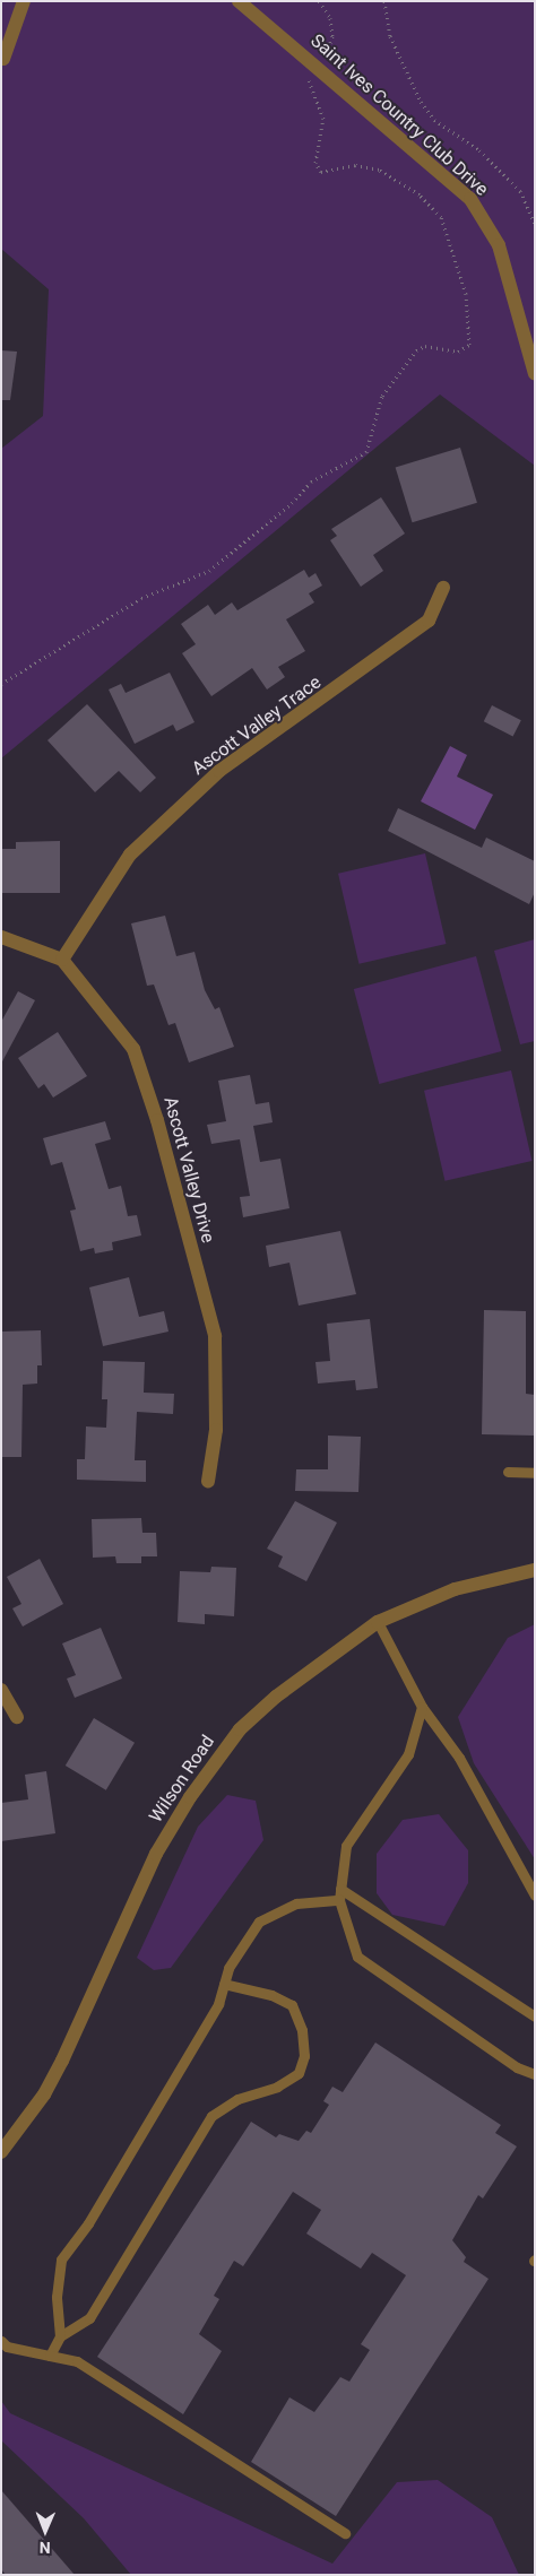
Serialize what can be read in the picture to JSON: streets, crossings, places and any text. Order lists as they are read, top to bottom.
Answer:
{
  "streets": {
    "street": [
      "Saint Ives Country Club Drive",
      "Ascott Valley Trace",
      "Ascott Valley Drive",
      "Wilson Road"
    ]
  },
  "crossings": [
    ["Ascott Valley Trace", "Ascott Valley Drive"]
  ],
  "north": "bottom"
}
